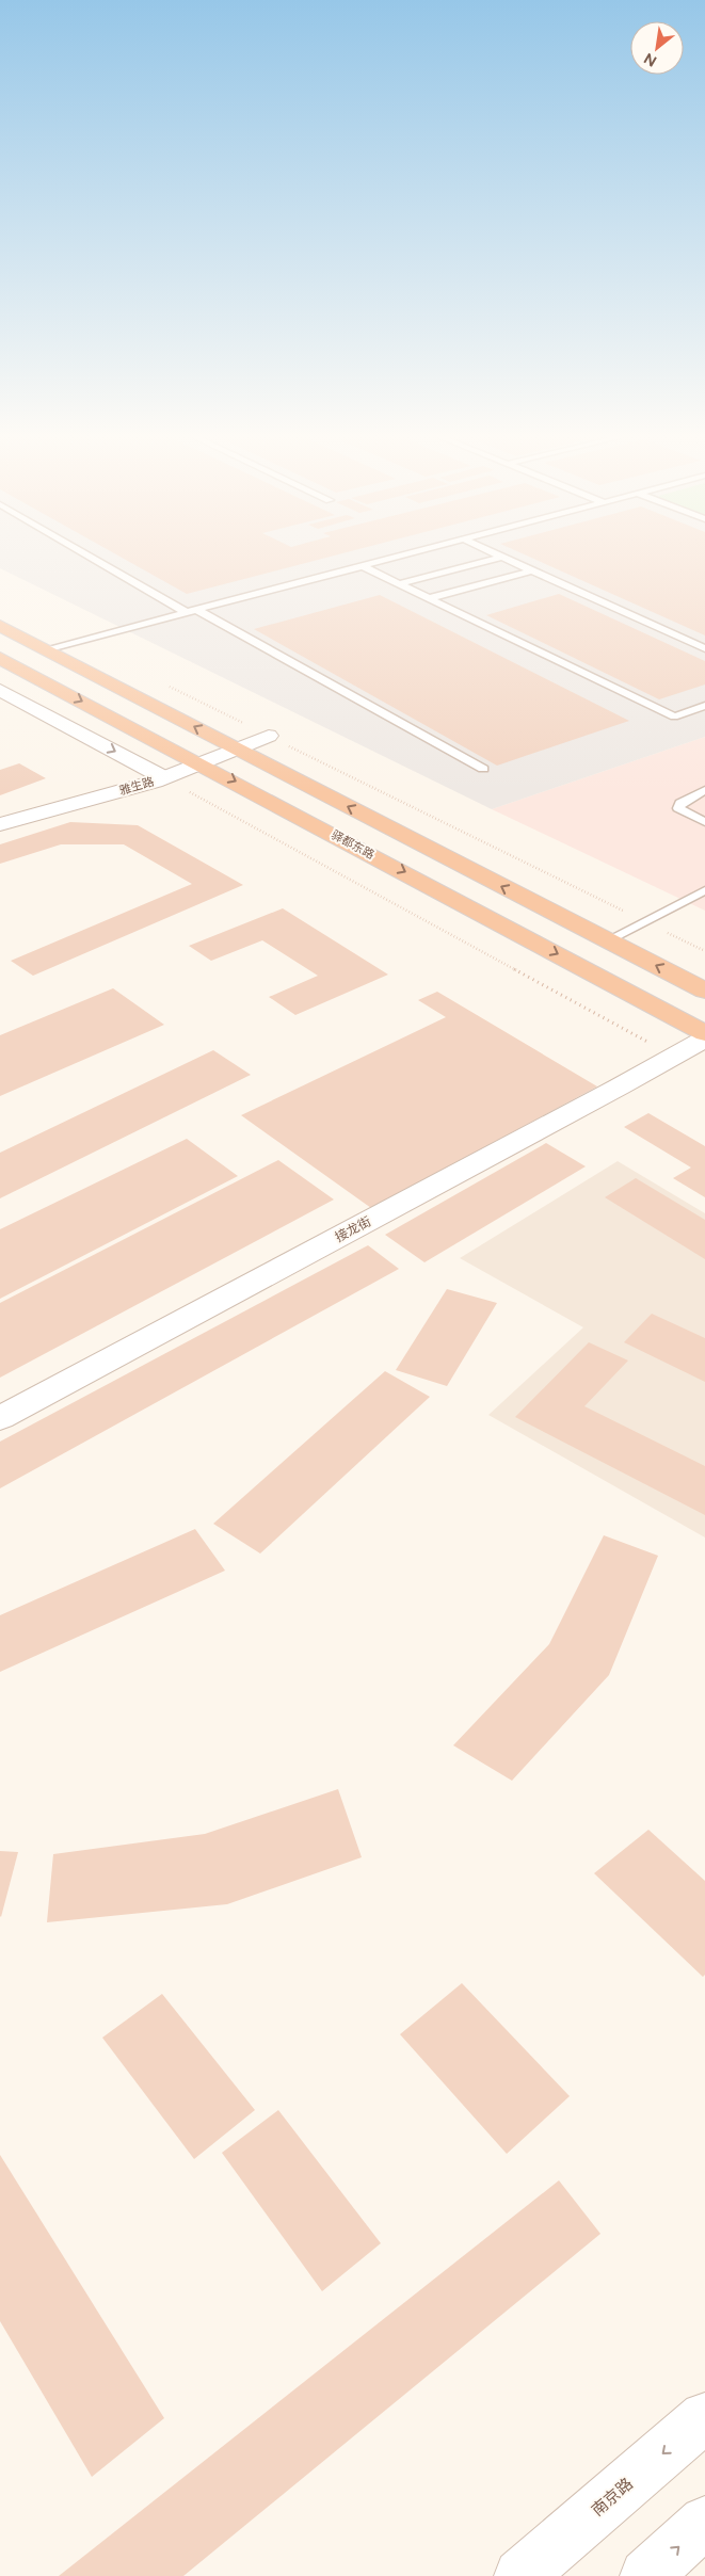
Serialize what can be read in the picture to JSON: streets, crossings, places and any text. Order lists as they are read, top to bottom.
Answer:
{
  "streets": {
    "highway": ["驿都东路"],
    "street": ["雅生路", "接龙街", "南京路"]
  },
  "crossings": [
    ["雅生路", "驿都东路"]
  ],
  "north": "bottom left"
}
